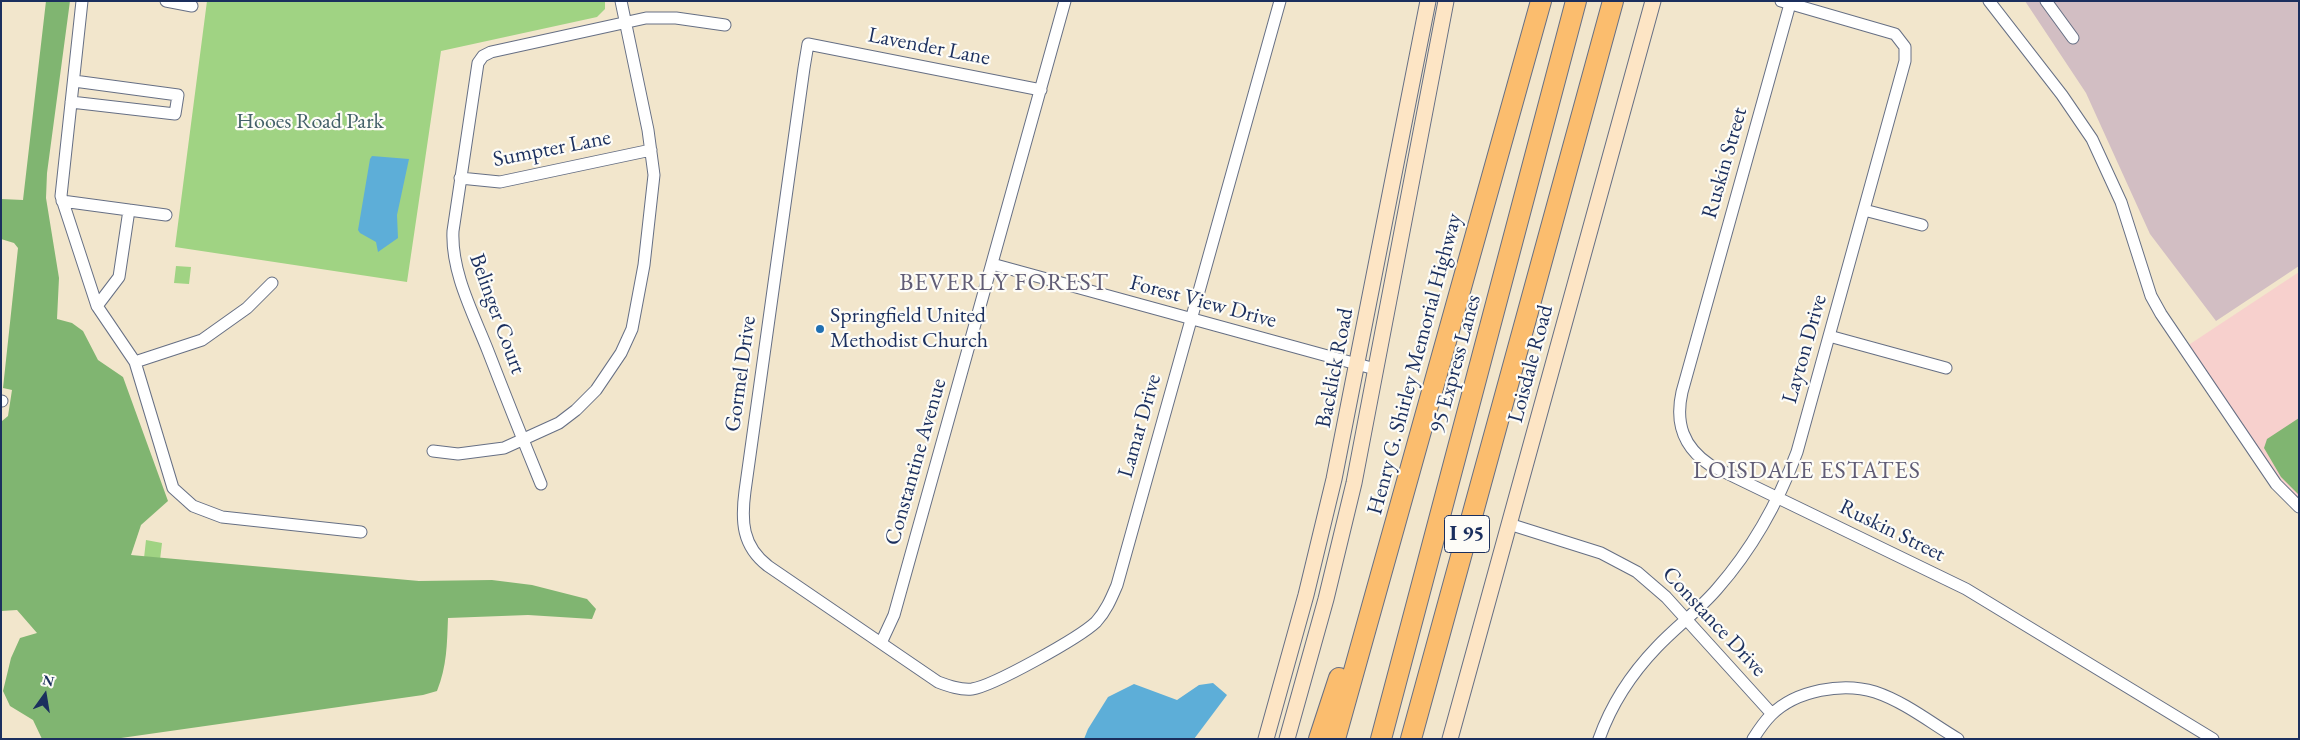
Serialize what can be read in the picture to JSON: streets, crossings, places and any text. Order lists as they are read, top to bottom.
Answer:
{
  "streets": {
    "highway": ["Henry G. Shirley Memorial Highway", "95 Express Lanes", "I 95"],
    "main road": ["Loisdale Road", "Backlick Road"],
    "street": [
      "Lavender Lane",
      "Sumpter Lane",
      "Ruskin Street",
      "Forest View Drive",
      "Belinger Court",
      "Layton Drive",
      "Gormel Drive",
      "Lamar Drive",
      "Constantine Avenue",
      "Constance Drive"
    ]
  },
  "crossings": [
    ["Lavender Lane", "Gormel Drive"],
    ["Lavender Lane", "Constantine Avenue"],
    ["Sumpter Lane", "Belinger Court"],
    ["Ruskin Street", "Layton Drive"],
    ["Forest View Drive", "Backlick Road"],
    ["Forest View Drive", "Lamar Drive"],
    ["Forest View Drive", "Constantine Avenue"],
    ["Layton Drive", "Constance Drive"],
    ["Loisdale Road", "Constance Drive"],
    ["Gormel Drive", "Lamar Drive"],
    ["Gormel Drive", "Constantine Avenue"],
    ["Lamar Drive", "Constantine Avenue"]
  ],
  "districts": ["BEVERLY FOREST", "LOISDALE ESTATES"],
  "parks": ["Hooes Road Park"],
  "places": ["Springfield United Methodist Church"],
  "north": "top"
}
